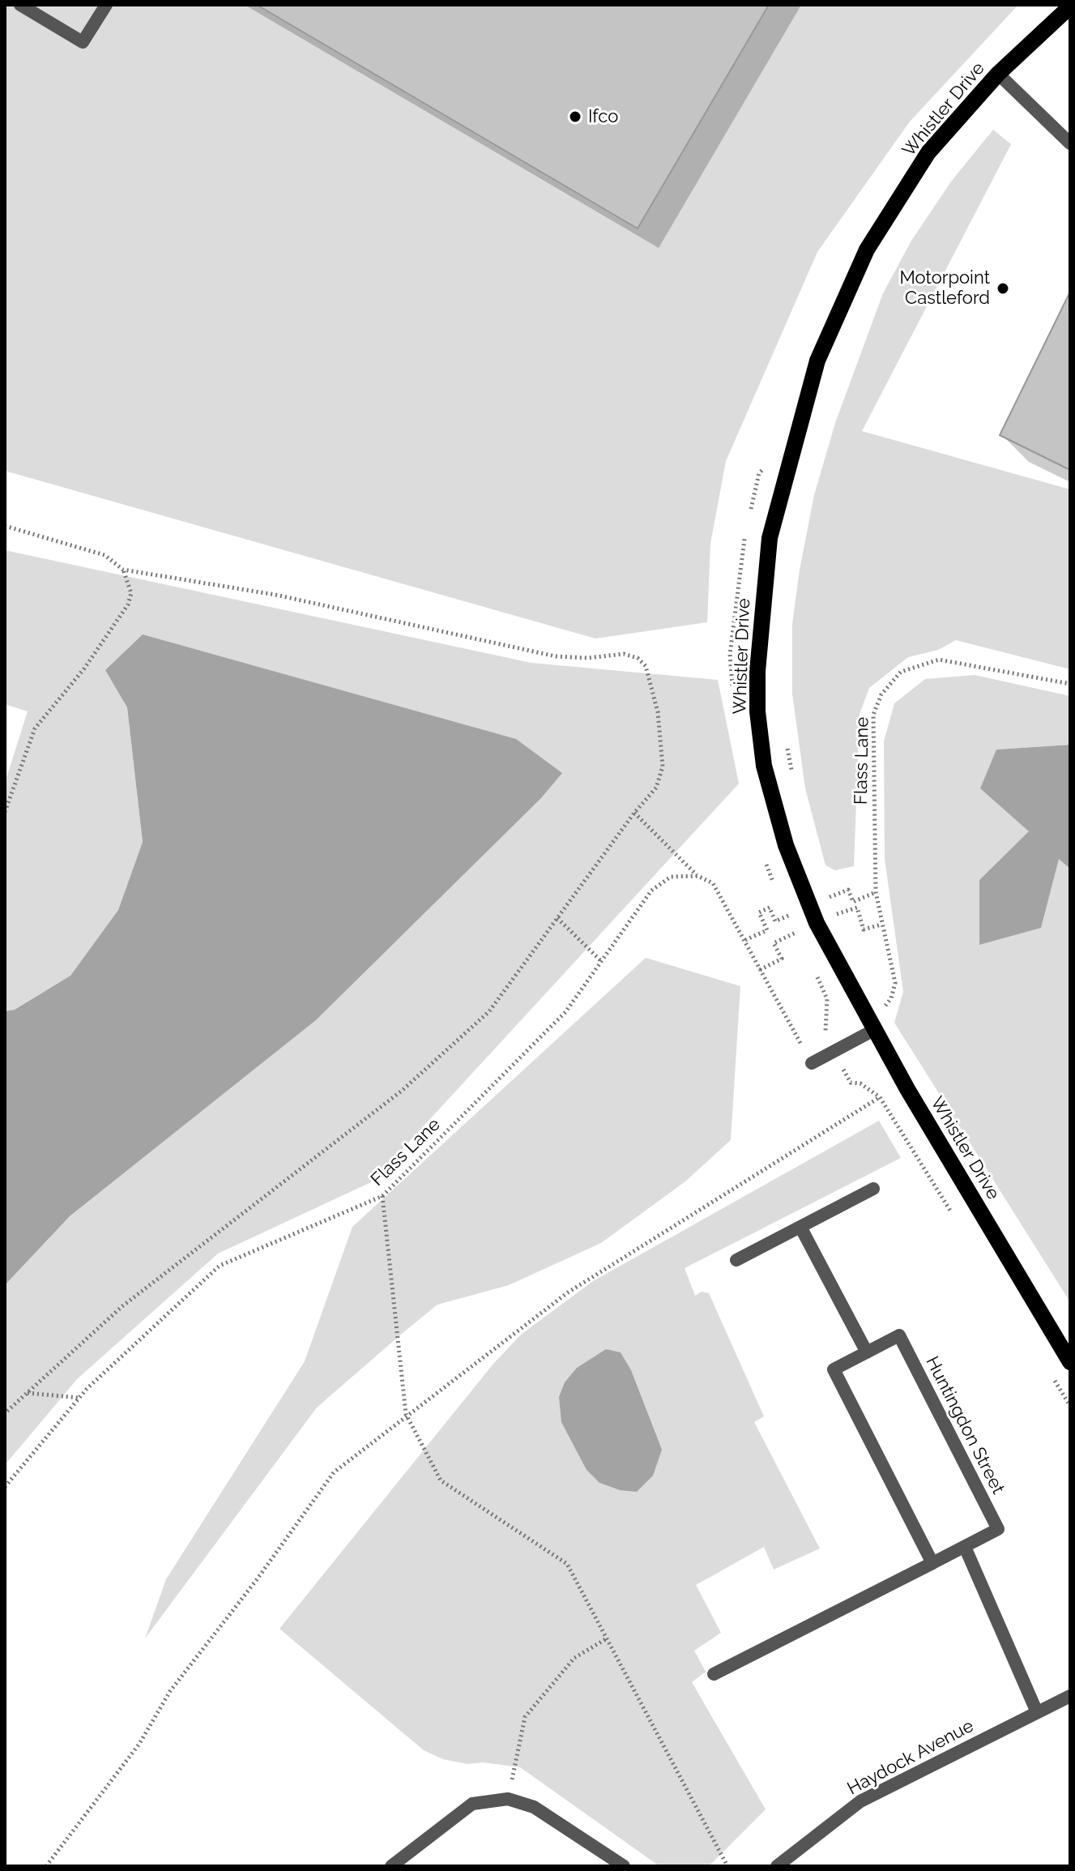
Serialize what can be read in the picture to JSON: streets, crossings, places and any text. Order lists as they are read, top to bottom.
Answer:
{
  "streets": {
    "main road": ["Whistler Drive"],
    "street": ["Huntingdon Street", "Haydock Avenue"],
    "path": ["Flass Lane"]
  },
  "crossings": [
    ["Whistler Drive", "Flass Lane"]
  ],
  "places": ["Ifco", "Motorpoint Castleford"]
}
